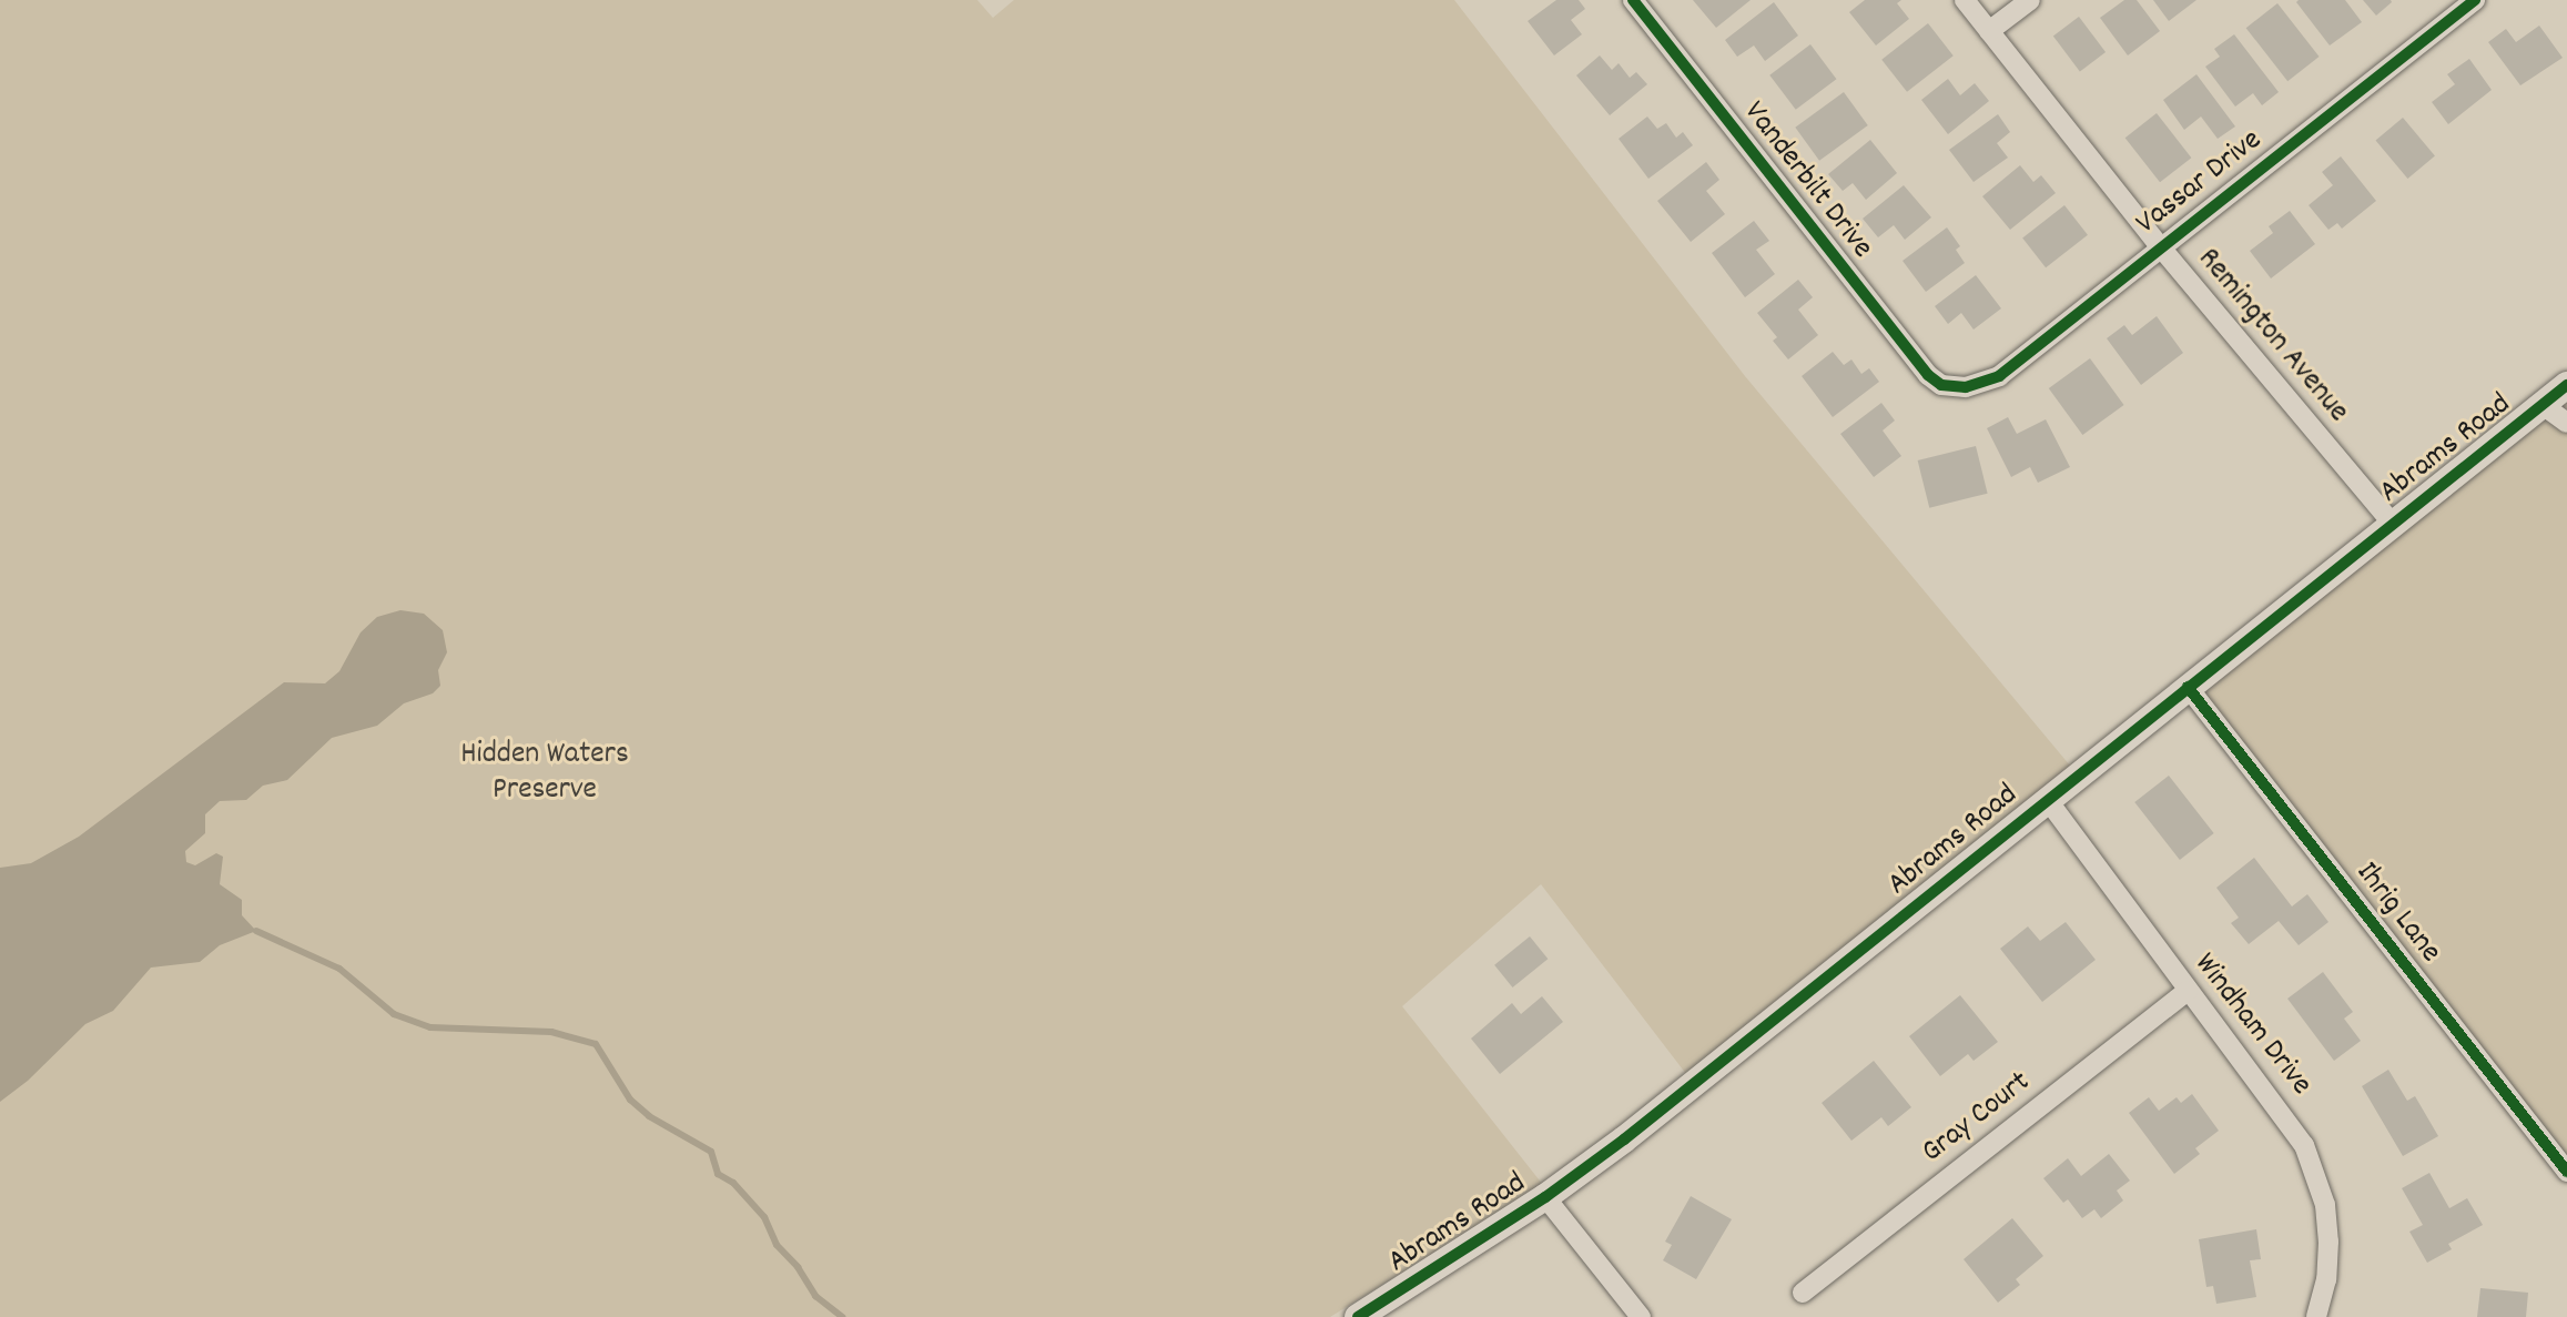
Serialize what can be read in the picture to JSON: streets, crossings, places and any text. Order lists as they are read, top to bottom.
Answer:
{
  "streets": {
    "street": [
      "Vanderbilt Drive",
      "Vassar Drive",
      "Remington Avenue",
      "Abrams Road",
      "Ihrig Lane",
      "Windham Drive",
      "Gray Court"
    ]
  },
  "crossings": [
    ["Vanderbilt Drive", "Vassar Drive"],
    ["Vassar Drive", "Remington Avenue"],
    ["Remington Avenue", "Abrams Road"],
    ["Abrams Road", "Ihrig Lane"],
    ["Abrams Road", "Windham Drive"],
    ["Windham Drive", "Gray Court"]
  ],
  "parks": ["Hidden Waters Preserve"]
}
